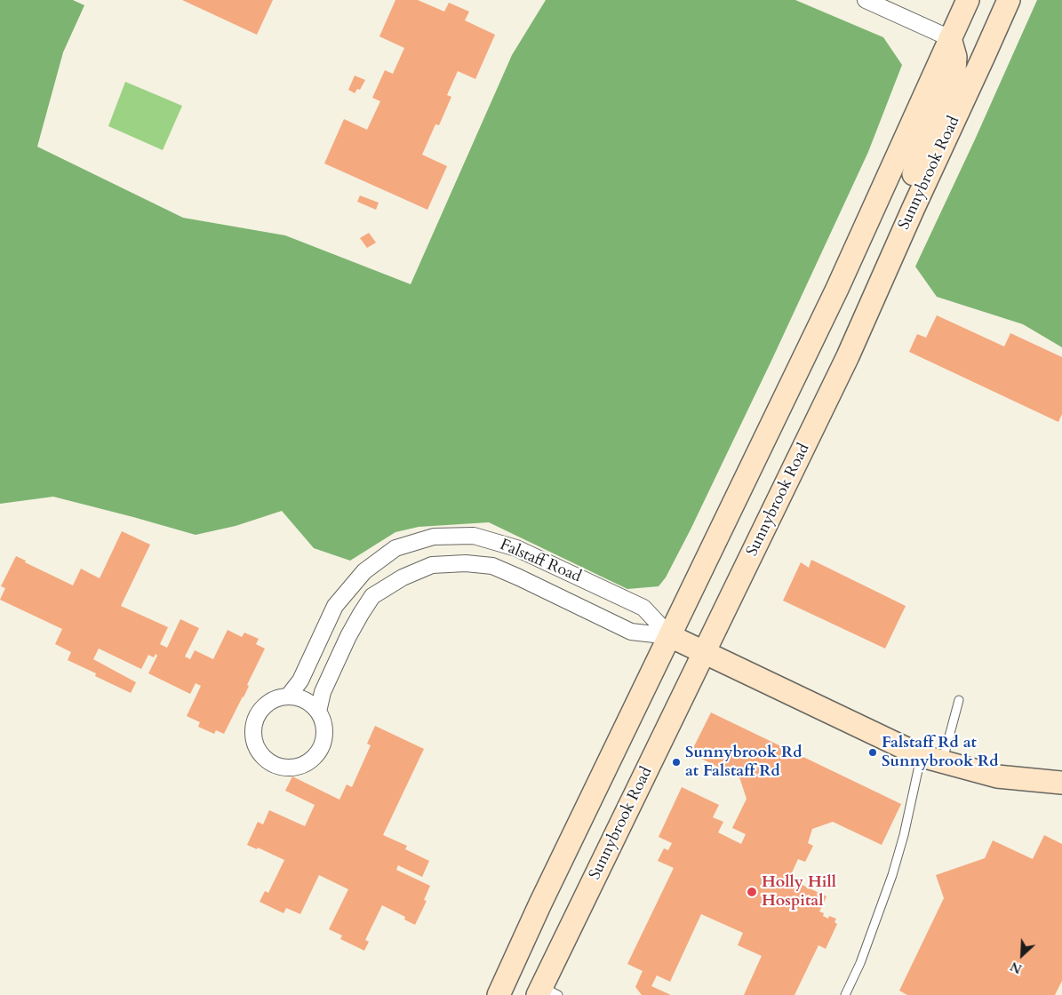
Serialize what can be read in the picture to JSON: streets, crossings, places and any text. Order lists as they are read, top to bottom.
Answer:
{
  "streets": {
    "main road": ["Sunnybrook Road", "Falstaff Road"]
  },
  "crossings": [
    ["Sunnybrook Road", "Falstaff Road"]
  ],
  "places": ["Falstaff Rd at Sunnybrook Rd", "Sunnybrook Rd at Falstaff Rd", "Holly Hill Hospital"],
  "north": "bottom left"
}
